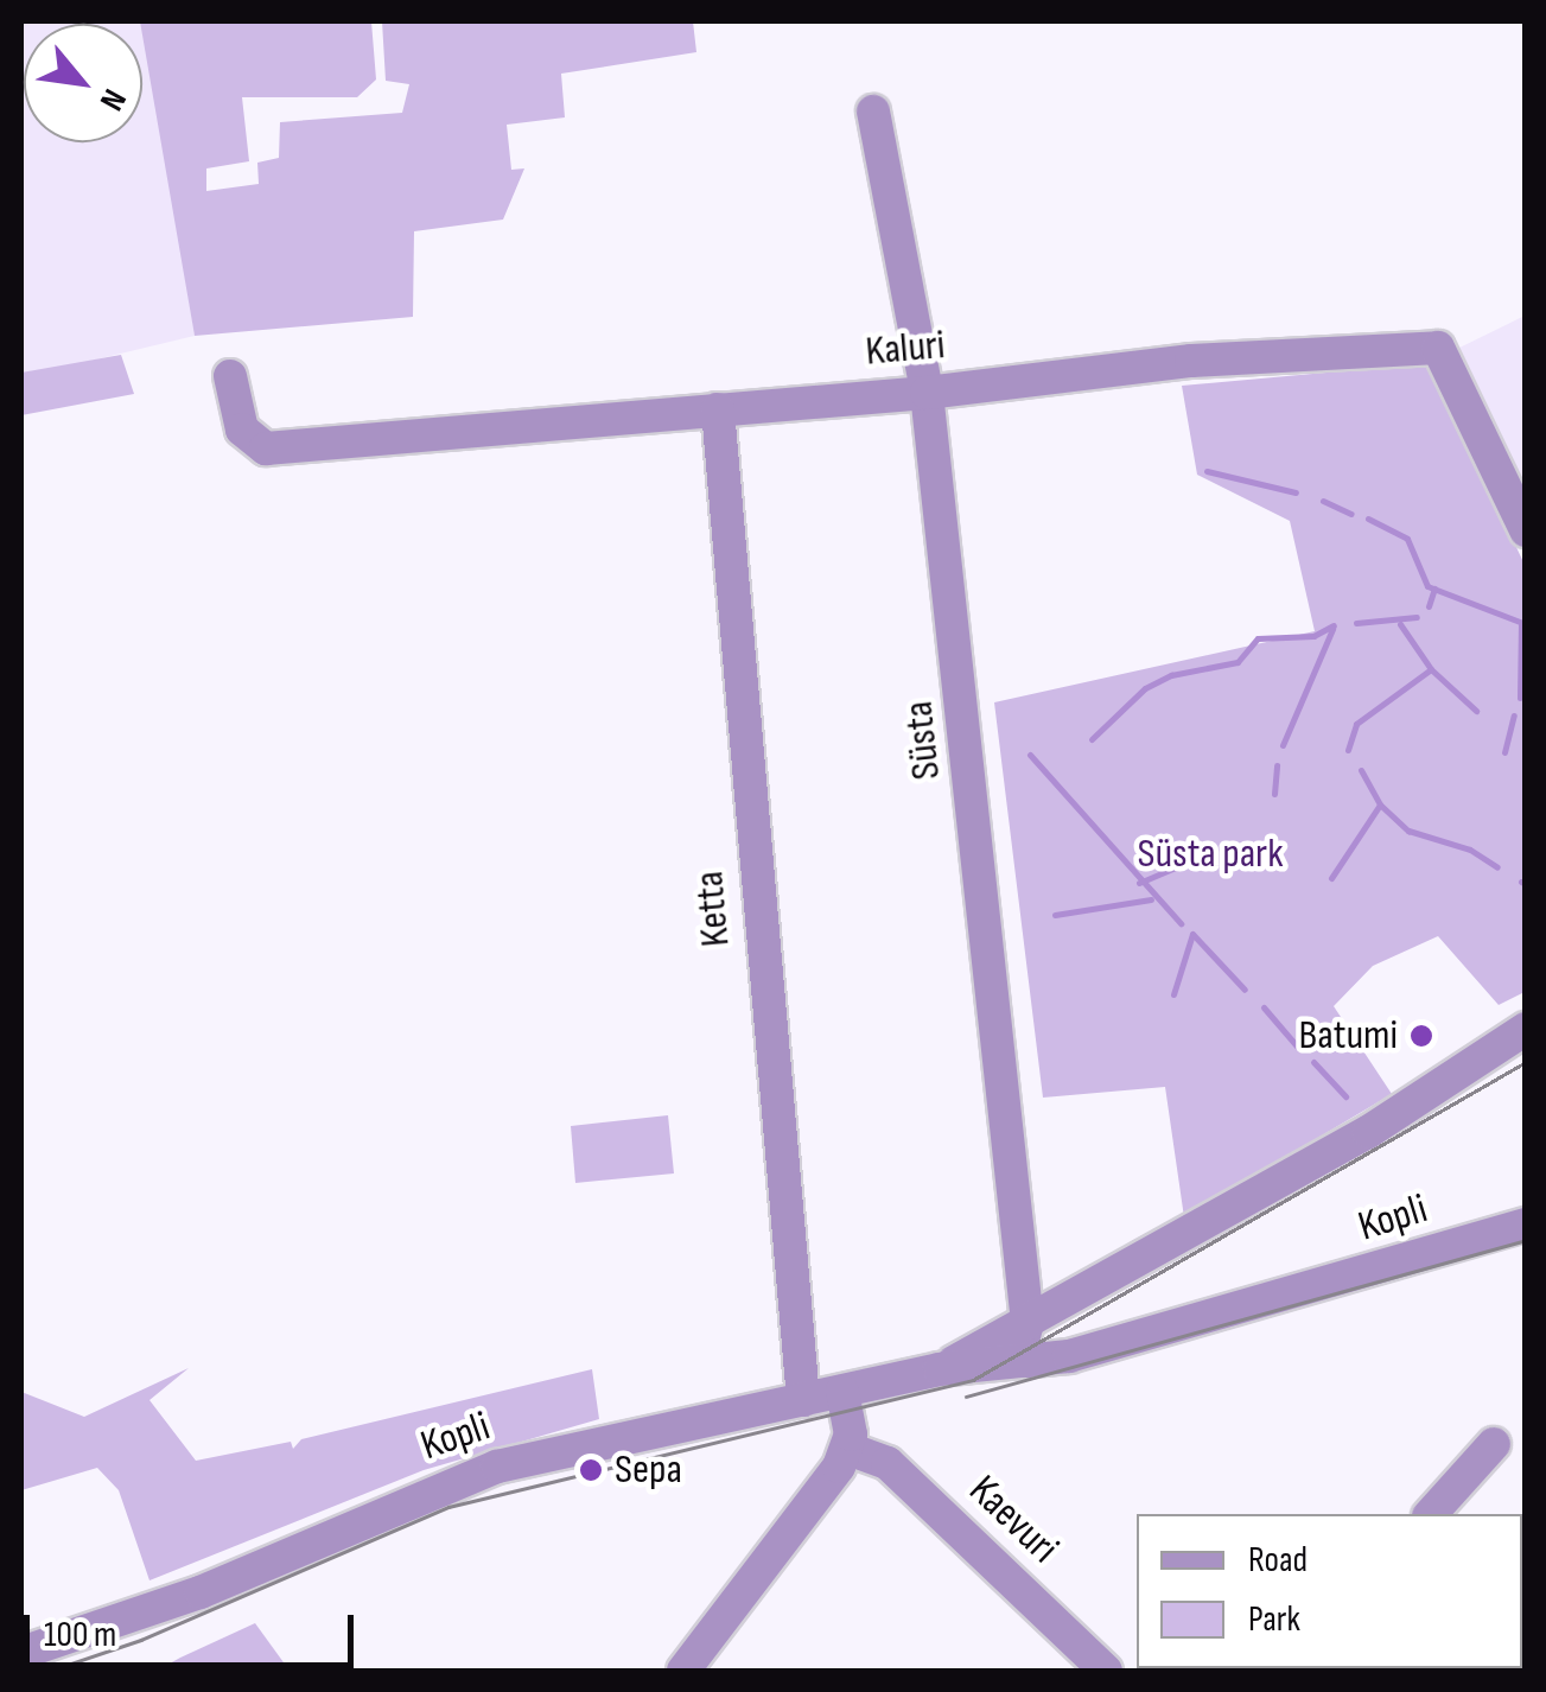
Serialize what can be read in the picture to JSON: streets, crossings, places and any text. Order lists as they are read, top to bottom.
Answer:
{
  "streets": {
    "street": [
      "Kaluri",
      "Süsta",
      "Ketta",
      "Kopli",
      "Kaevuri"
    ]
  },
  "crossings": [
    ["Kaluri", "Süsta"],
    ["Kaluri", "Ketta"],
    ["Süsta", "Kopli"],
    ["Ketta", "Kopli"]
  ],
  "parks": ["Süsta park"],
  "places": ["Batumi", "Sepa"],
  "legend": ["Road", "Park"],
  "scale_bar": "100 m",
  "north": "bottom right"
}
